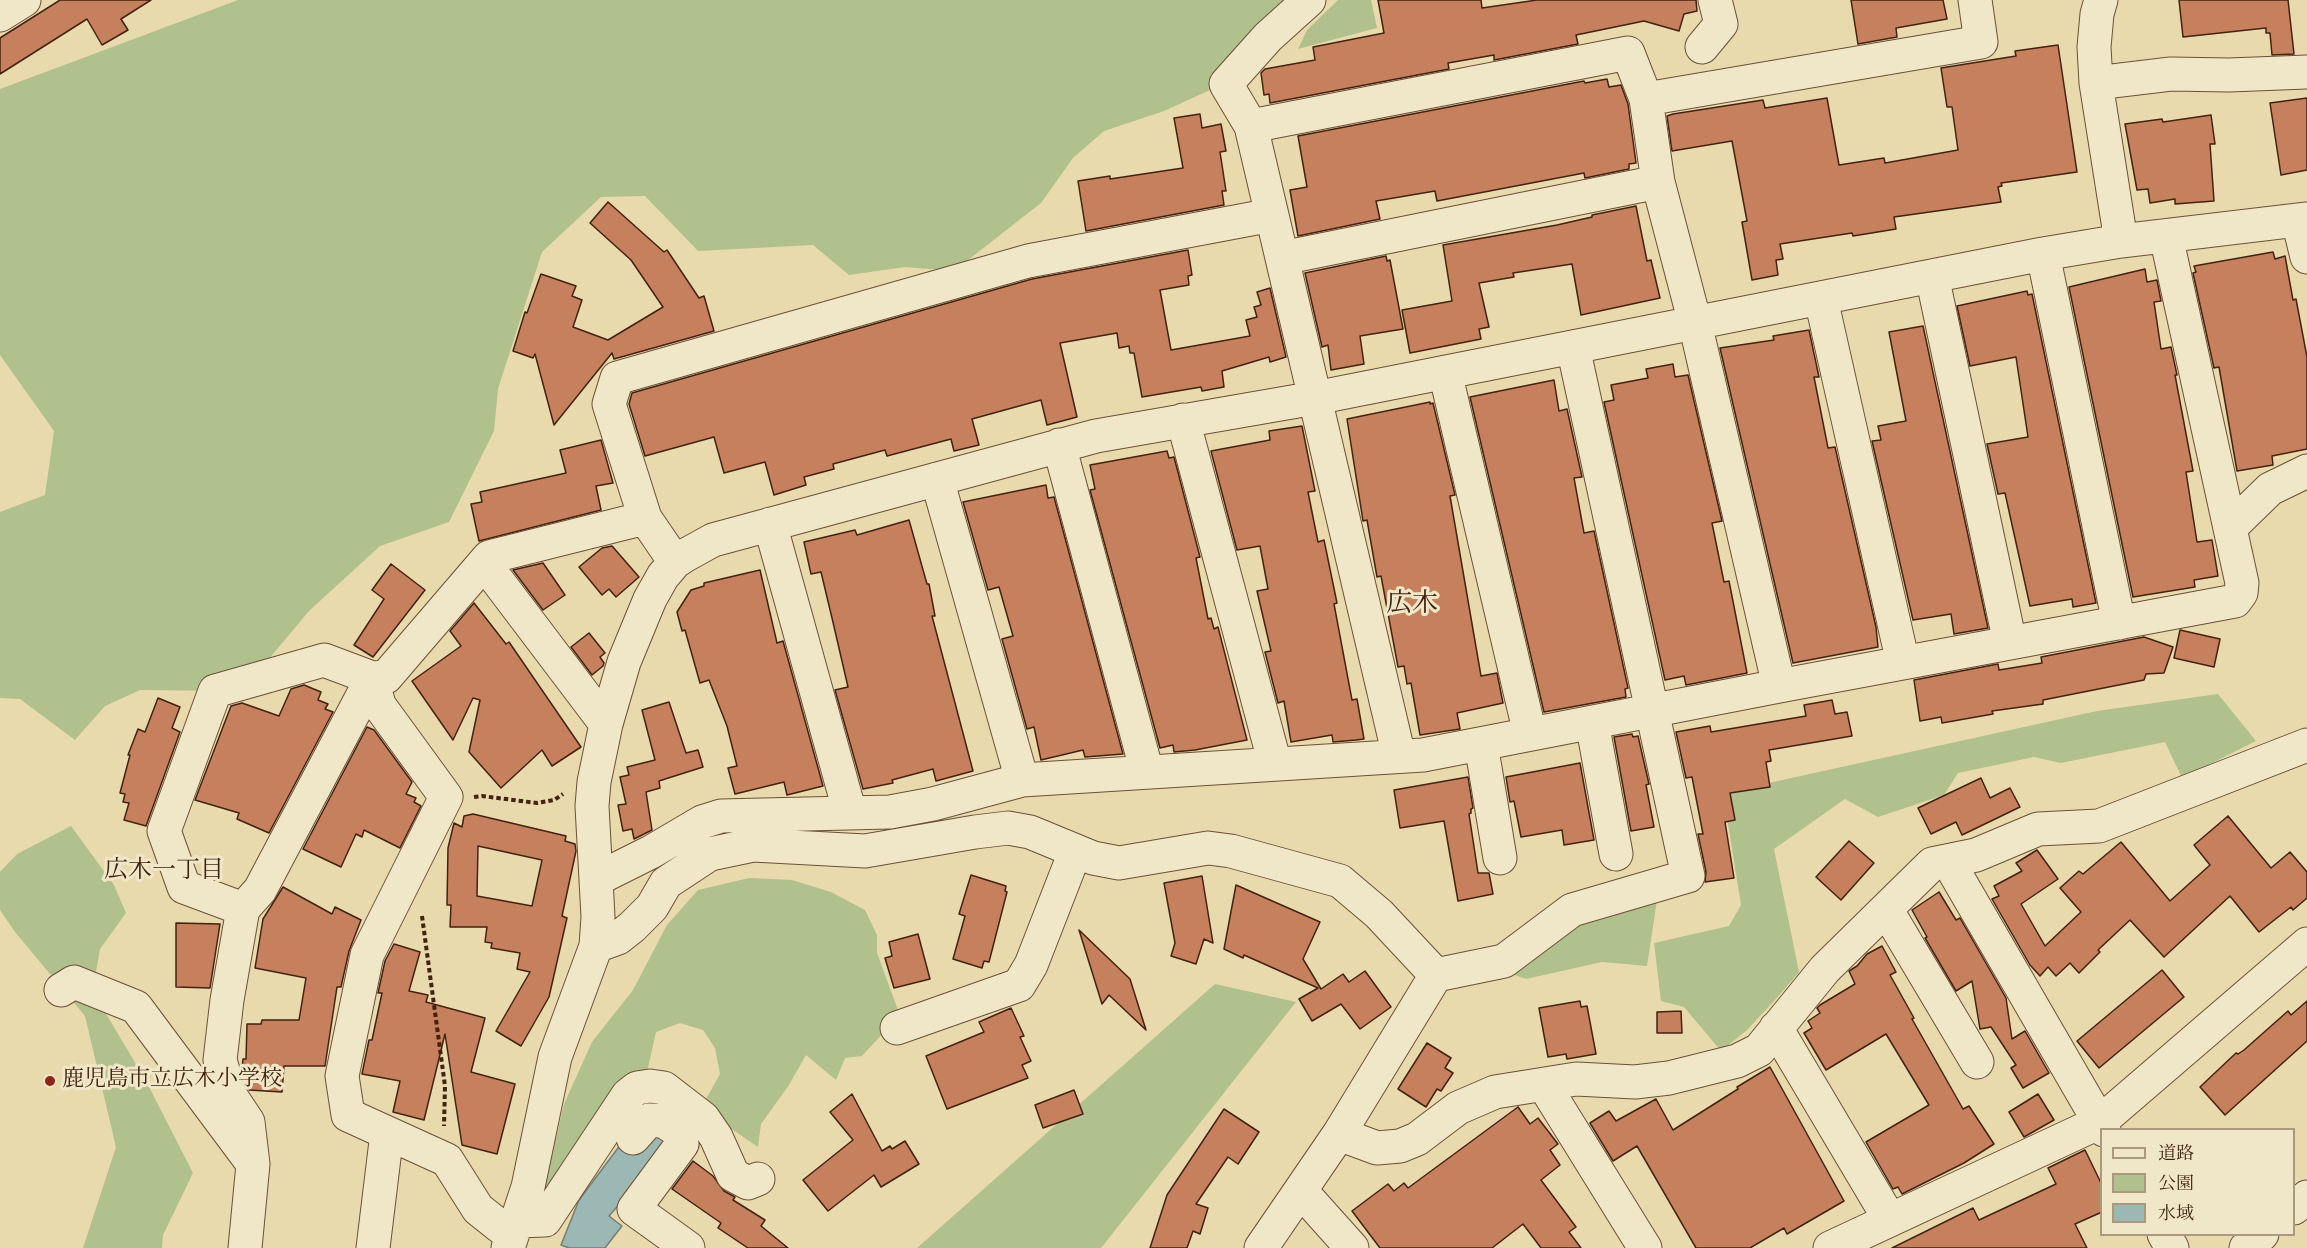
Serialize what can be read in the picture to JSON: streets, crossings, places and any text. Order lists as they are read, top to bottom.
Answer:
{
  "districts": ["広木", "広木一丁目"],
  "places": ["鹿児島市立広木小学校"],
  "legend": ["道路", "公園", "水域"]
}
